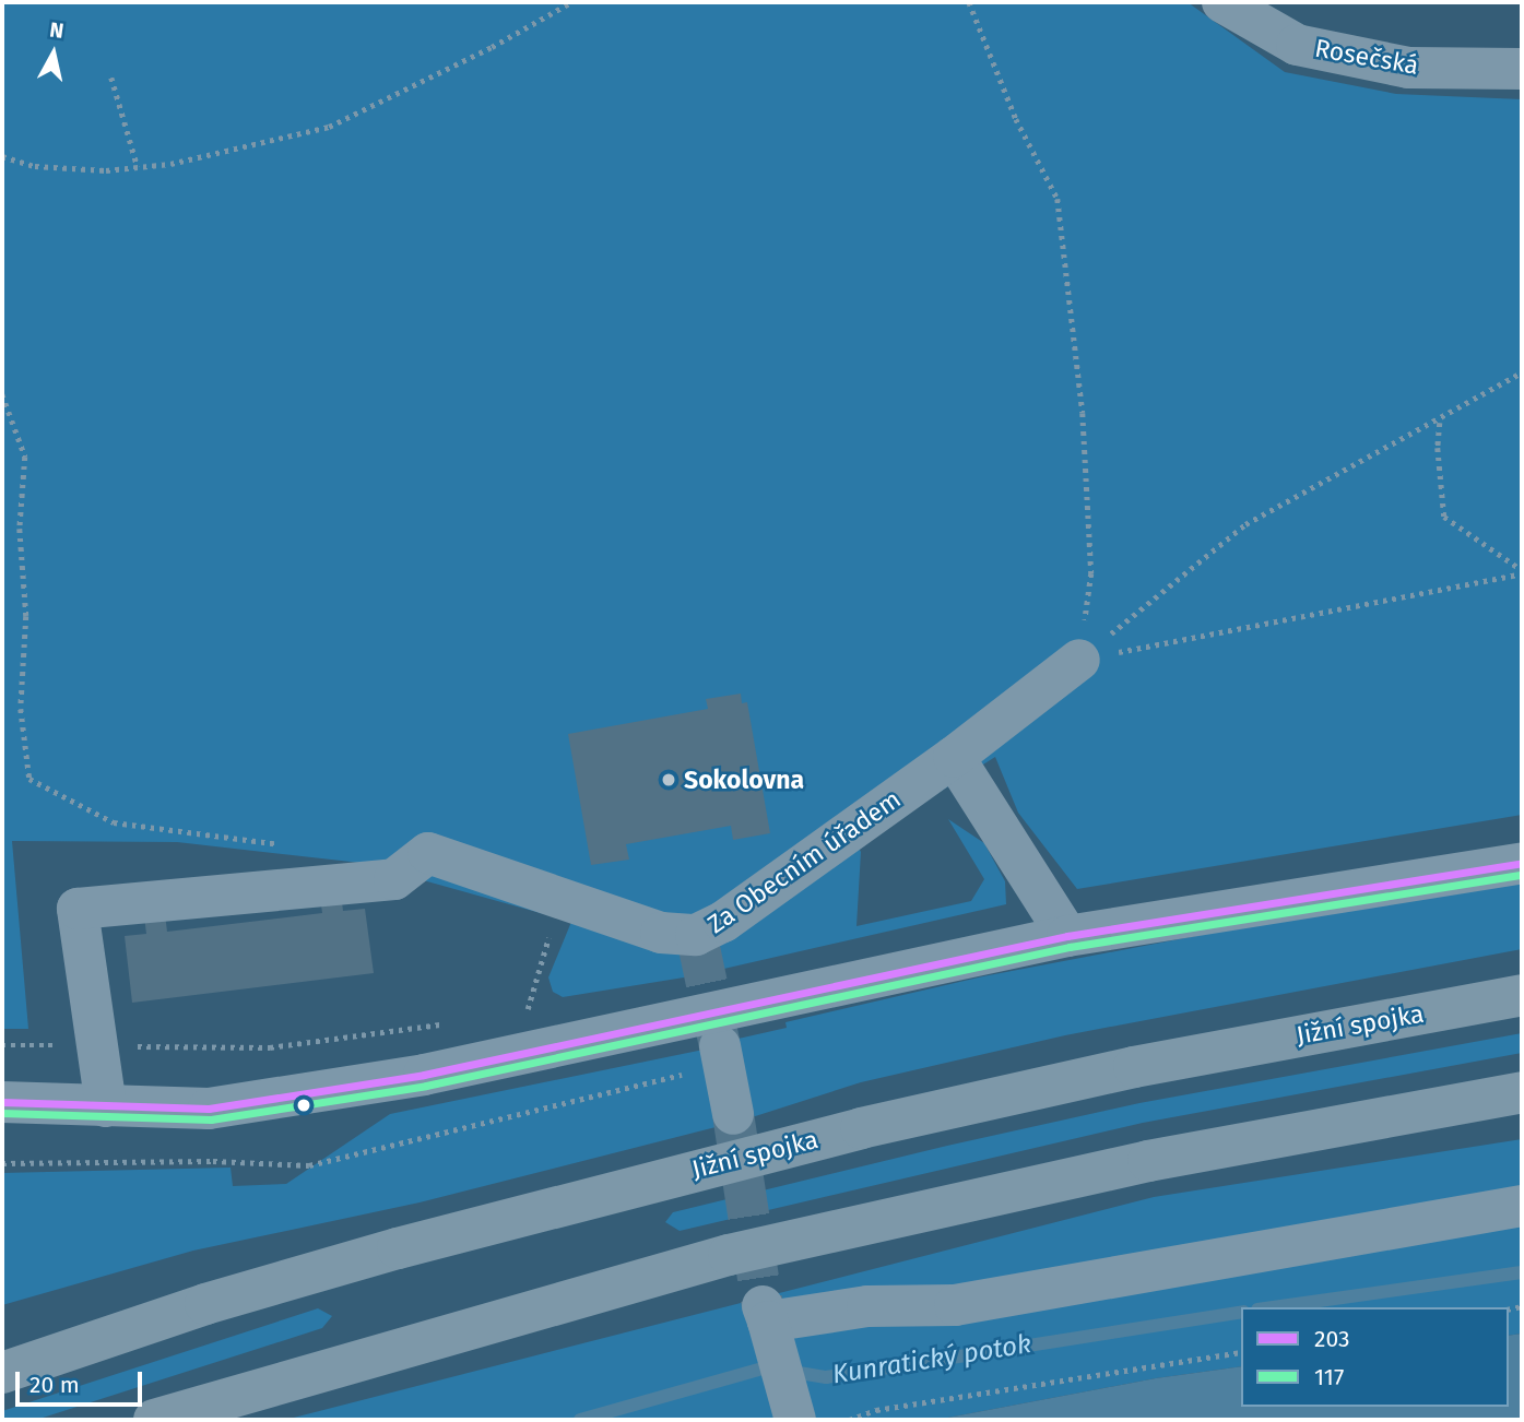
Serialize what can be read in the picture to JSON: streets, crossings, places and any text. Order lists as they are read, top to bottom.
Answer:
{
  "streets": {
    "highway": ["Jižní spojka"],
    "street": ["Rosečská", "Za Obecním úřadem"]
  },
  "water": ["Kunratický potok"],
  "places": ["Sokolovna"],
  "lines": ["transit line 203", "transit line 117"],
  "legend": ["203", "117"],
  "scale_bar": "20 m",
  "north": "top"
}
